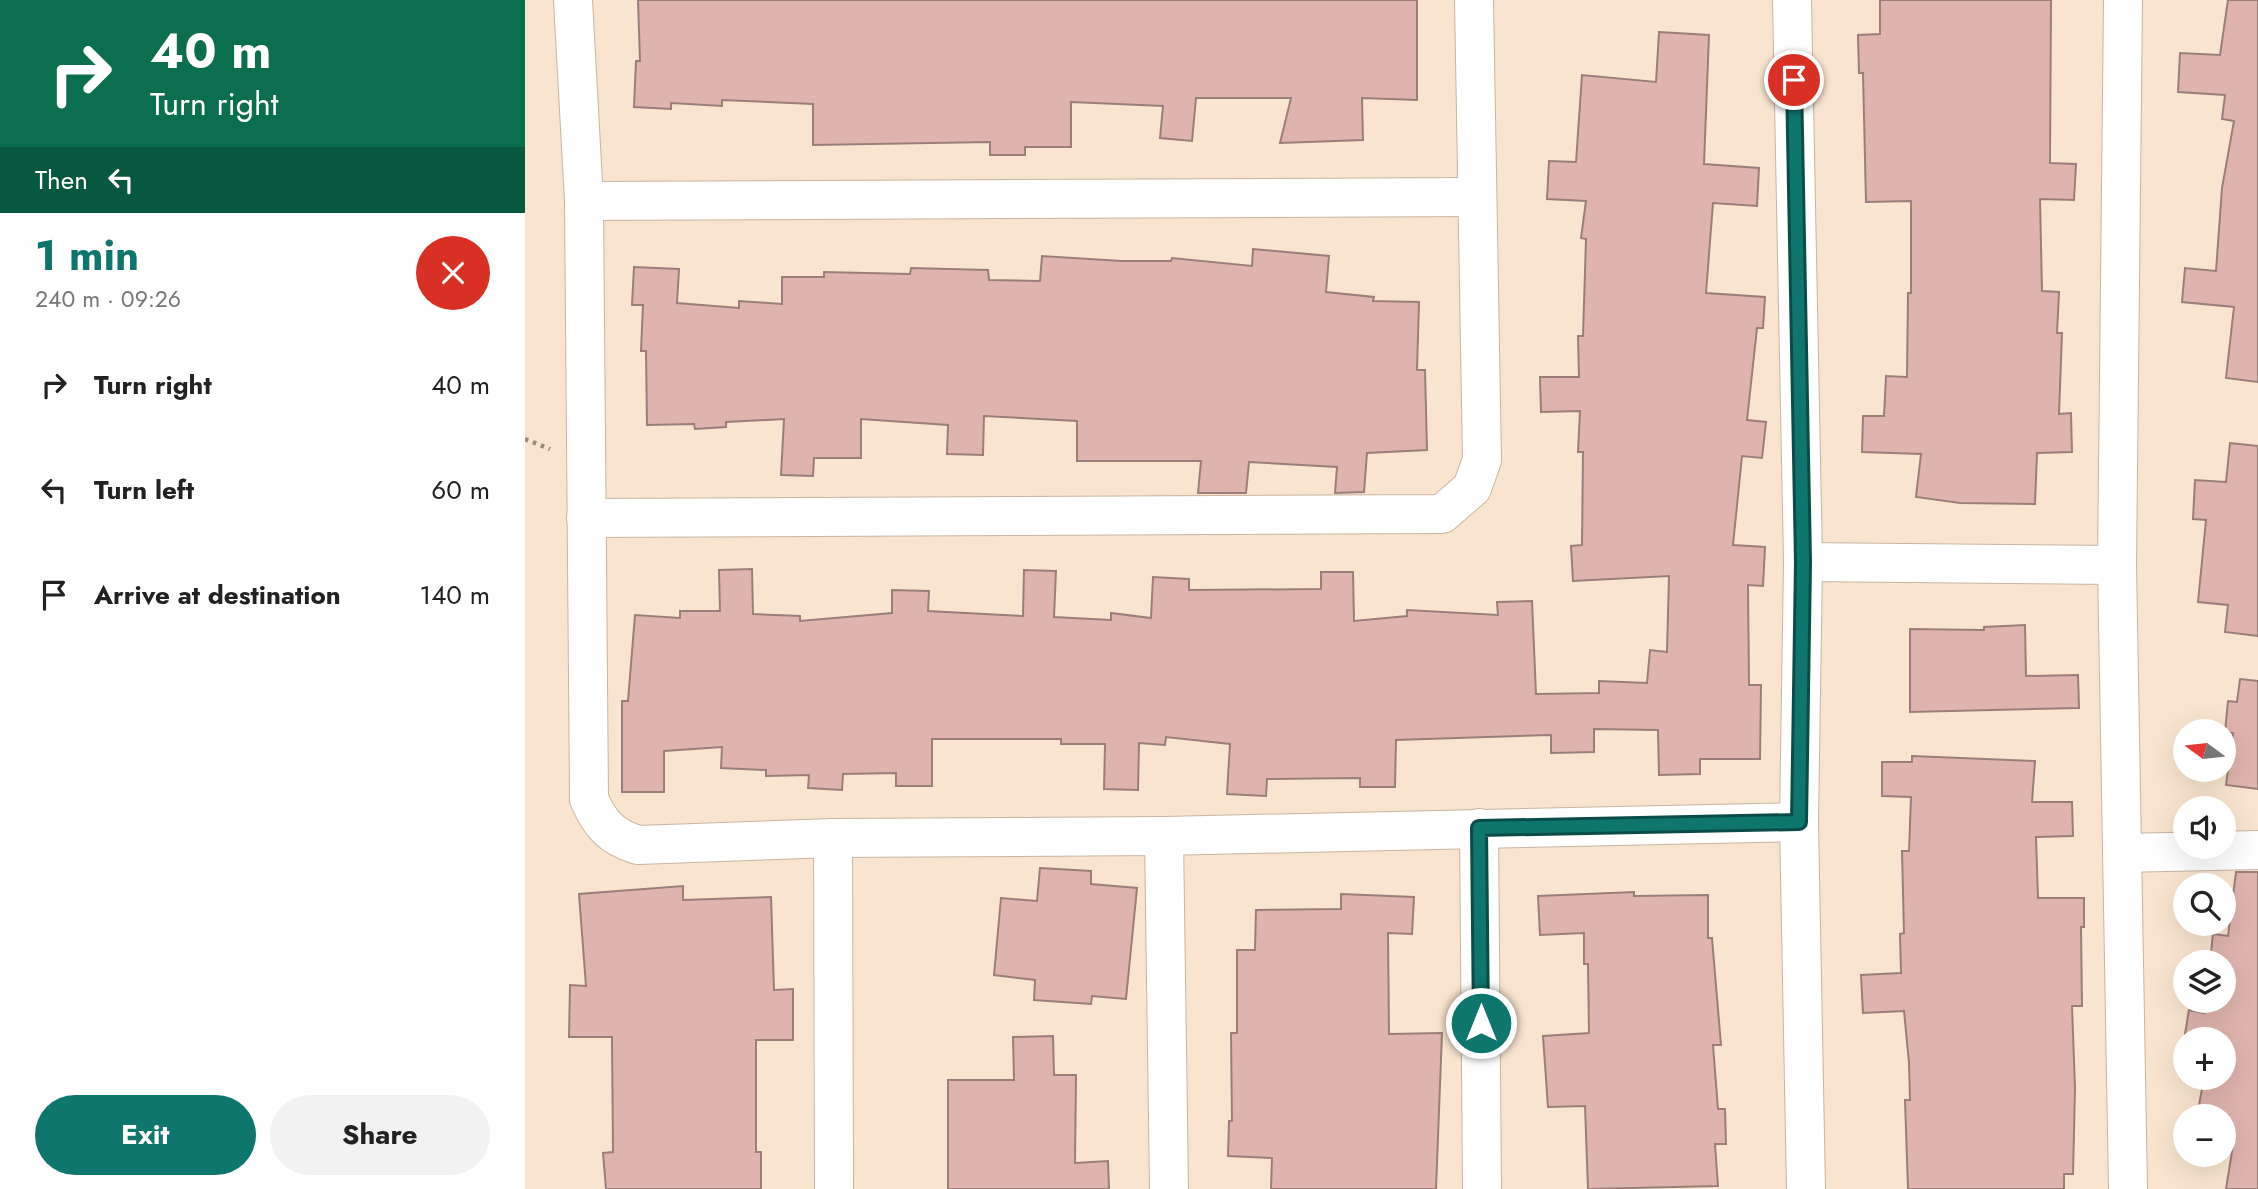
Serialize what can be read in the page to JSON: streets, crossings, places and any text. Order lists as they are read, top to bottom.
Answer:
{
  "north": "left",
  "page": {
    "turn": ["40 m", "Turn right"],
    "then": "Then",
    "heading": ["1 min", "240 m · 09:26"],
    "list": [
      {
        "name": "Turn right",
        "value": "40 m"
      },
      {
        "name": "Turn left",
        "value": "60 m"
      },
      {
        "name": "Arrive at destination",
        "value": "140 m"
      }
    ],
    "map_buttons": ["+", "−"],
    "buttons": ["Exit", "Share"]
  }
}
